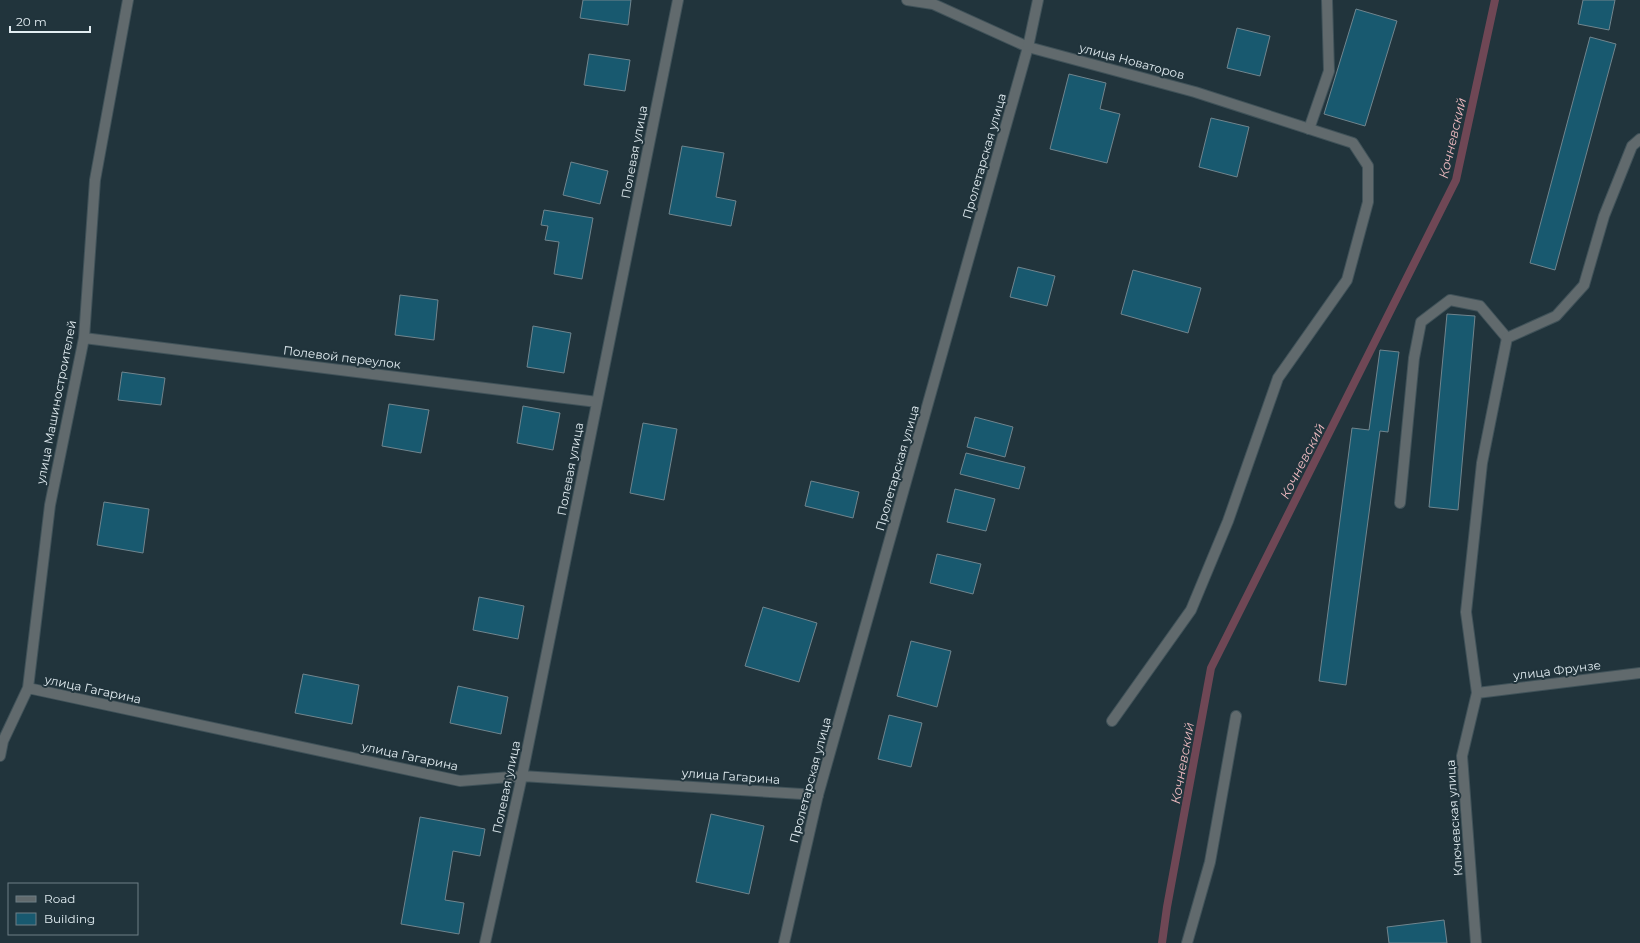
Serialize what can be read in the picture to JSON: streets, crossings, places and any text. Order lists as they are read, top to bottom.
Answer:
{
  "streets": {
    "street": [
      "улица Новаторов",
      "Полевая улица",
      "Пролетарская улица",
      "Полевой переулок",
      "улица Машиностроителей",
      "улица Фрунзе",
      "улица Гагарина",
      "Ключевская улица"
    ]
  },
  "crossings": [
    ["улица Новаторов", "Пролетарская улица"],
    ["Полевая улица", "Полевой переулок"],
    ["Полевая улица", "улица Гагарина"],
    ["Пролетарская улица", "улица Гагарина"],
    ["Полевой переулок", "улица Машиностроителей"],
    ["улица Машиностроителей", "улица Гагарина"],
    ["улица Фрунзе", "Ключевская улица"]
  ],
  "water": ["Кочневский"],
  "legend": ["Road", "Building"],
  "scale_bar": "20 m"
}
